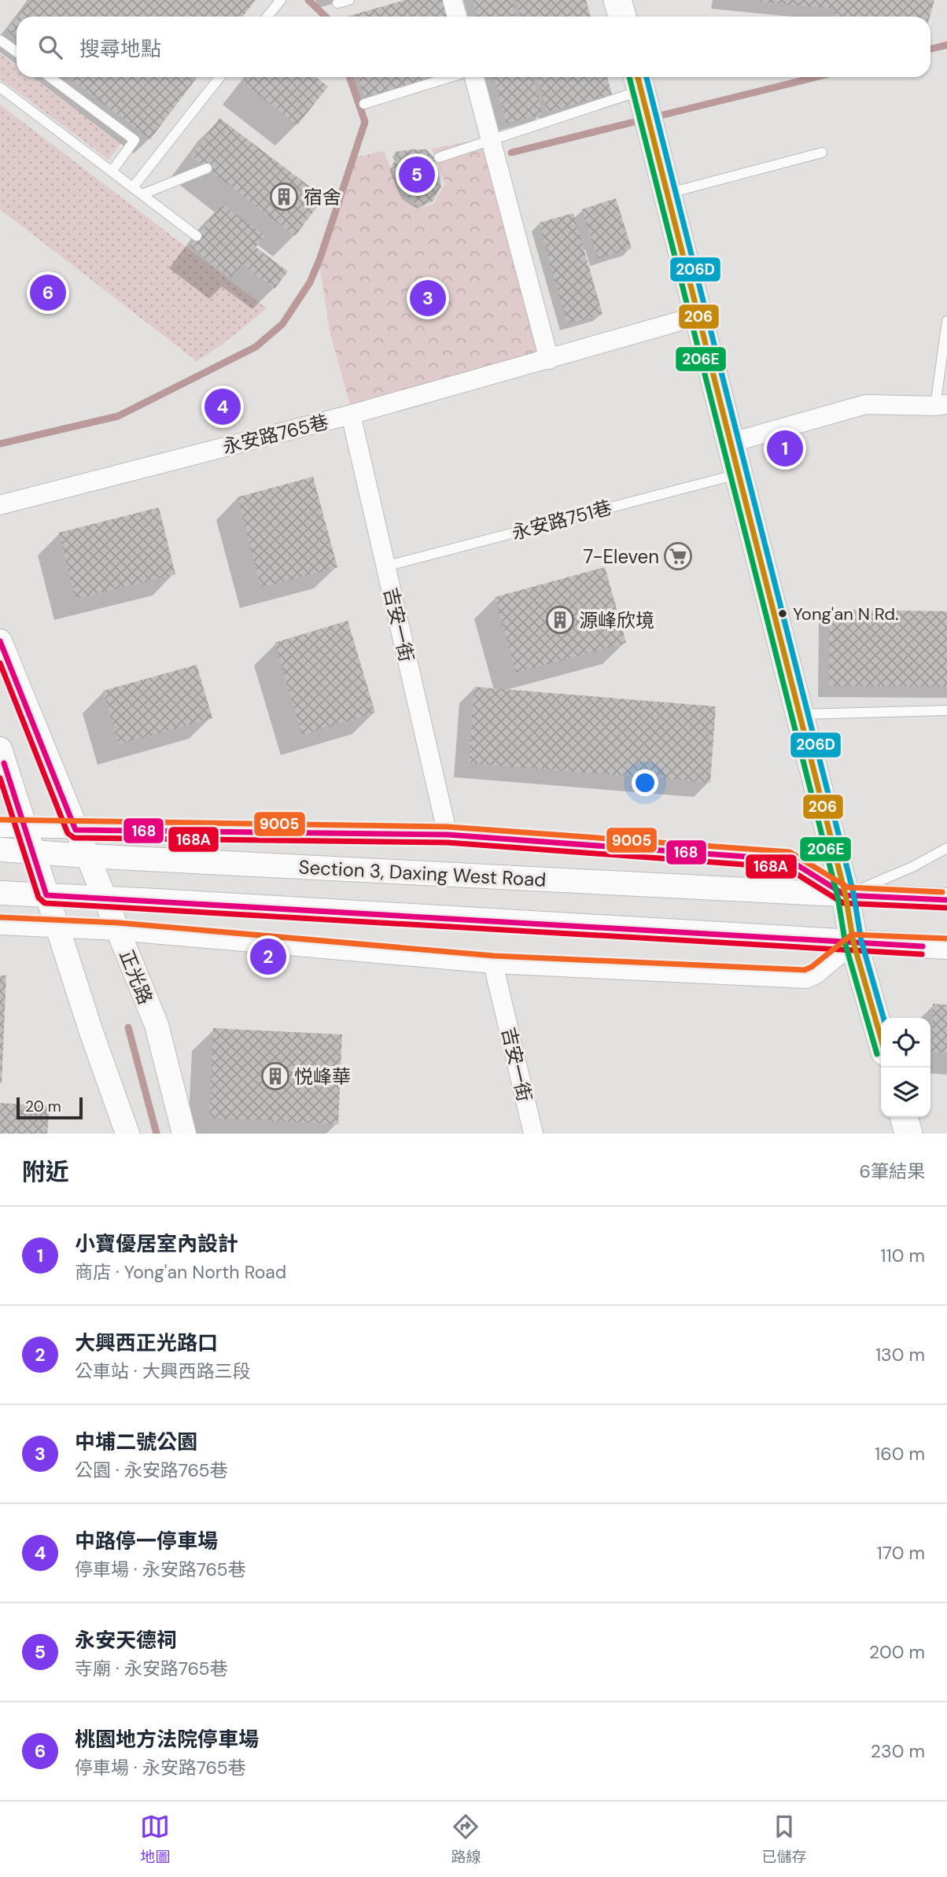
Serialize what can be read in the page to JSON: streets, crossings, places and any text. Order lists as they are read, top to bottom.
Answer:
{
  "streets": {
    "street": [
      "永安路765巷",
      "吉安一街",
      "Section 3, Daxing West Road",
      "正光路"
    ],
    "lane": ["永安路751巷"]
  },
  "crossings": [
    ["永安路765巷", "吉安一街"],
    ["永安路751巷", "吉安一街"],
    ["Section 3, Daxing West Road", "正光路"]
  ],
  "places": {
    "building": ["宿舍", "源峰欣境", "悦峰華"],
    "supermarket": ["7-Eleven"],
    "other": ["Yong'an N Rd."]
  },
  "lines": [
    "transit line 206",
    "transit line 206E",
    "transit line 206D",
    "transit line 168",
    "transit line 168A",
    "transit line 9005"
  ],
  "scale_bar": "20 m",
  "page": {
    "search": "搜尋地點",
    "pins": [
      "5",
      "6",
      "3",
      "4",
      "1",
      "2"
    ],
    "scale": "20 m",
    "heading": ["附近", "6筆結果"],
    "list": [
      {
        "mark": "1",
        "name": "小寶優居室內設計",
        "note": "商店 · Yong'an North Road",
        "value": "110 m"
      },
      {
        "mark": "2",
        "name": "大興西正光路口",
        "note": "公車站 · 大興西路三段",
        "value": "130 m"
      },
      {
        "mark": "3",
        "name": "中埔二號公園",
        "note": "公園 · 永安路765巷",
        "value": "160 m"
      },
      {
        "mark": "4",
        "name": "中路停一停車場",
        "note": "停車場 · 永安路765巷",
        "value": "170 m"
      },
      {
        "mark": "5",
        "name": "永安天德祠",
        "note": "寺廟 · 永安路765巷",
        "value": "200 m"
      },
      {
        "mark": "6",
        "name": "桃園地方法院停車場",
        "note": "停車場 · 永安路765巷",
        "value": "230 m"
      }
    ],
    "nav": ["地圖", "路線", "已儲存"]
  }
}
